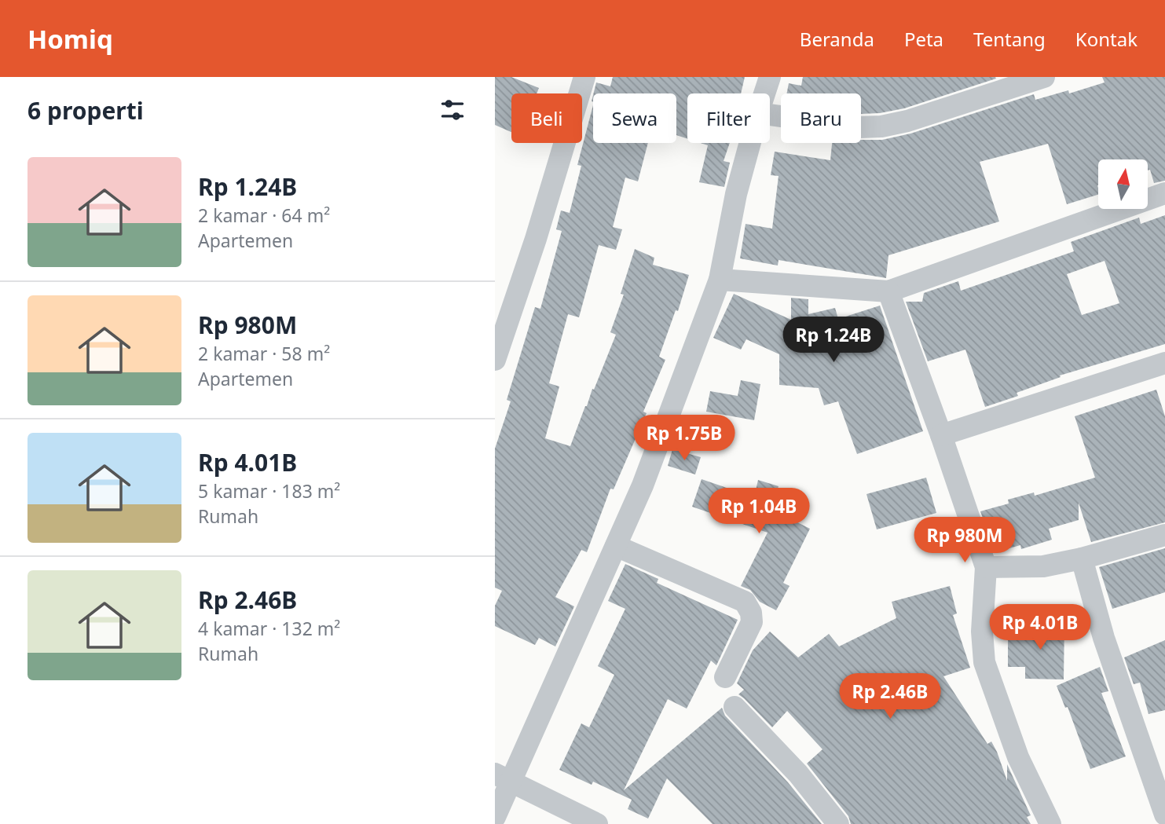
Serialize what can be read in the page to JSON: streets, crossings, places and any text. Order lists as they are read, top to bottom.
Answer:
{
  "north": "top",
  "page": {
    "header": "Homiq",
    "nav": [
      "Beranda",
      "Peta",
      "Tentang",
      "Kontak"
    ],
    "heading": "6 properti",
    "chip": [
      "Beli",
      "Sewa",
      "Filter",
      "Baru"
    ],
    "list": [
      {
        "name": "Rp 1.24B",
        "note": "2 kamar · 64 m² · Apartemen"
      },
      {
        "name": "Rp 980M",
        "note": "2 kamar · 58 m² · Apartemen"
      },
      {
        "name": "Rp 4.01B",
        "note": "5 kamar · 183 m² · Rumah"
      },
      {
        "name": "Rp 2.46B",
        "note": "4 kamar · 132 m² · Rumah"
      }
    ],
    "price": [
      "Rp 1.24B",
      "Rp 1.75B",
      "Rp 1.04B",
      "Rp 980M",
      "Rp 4.01B",
      "Rp 2.46B"
    ]
  }
}
